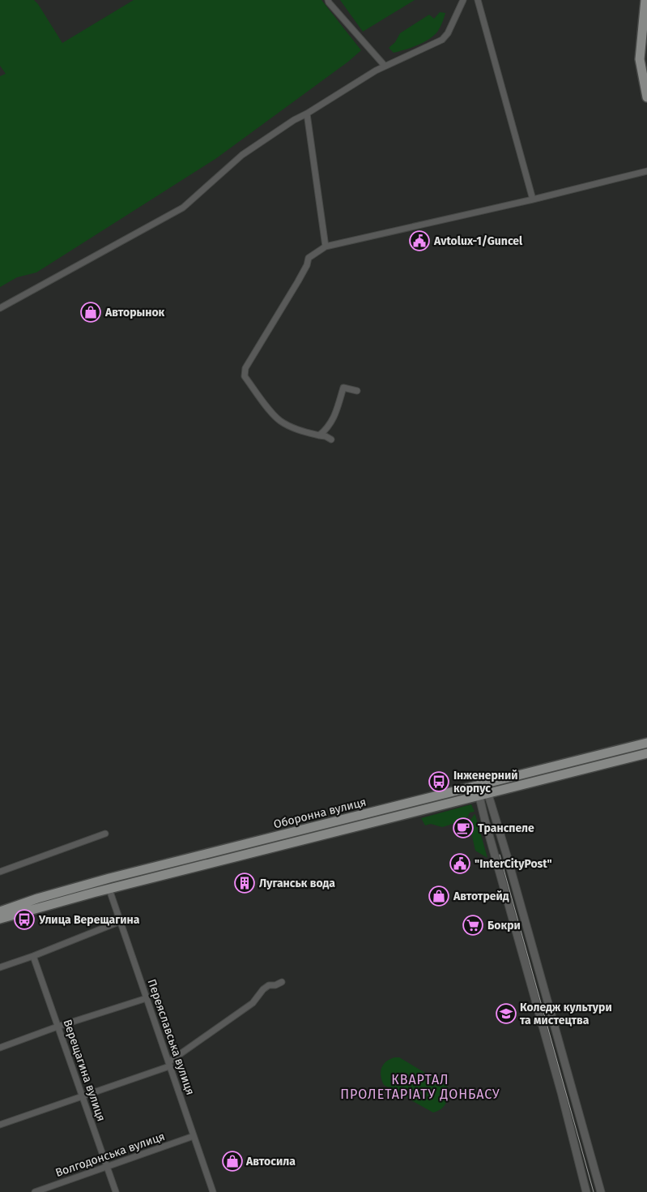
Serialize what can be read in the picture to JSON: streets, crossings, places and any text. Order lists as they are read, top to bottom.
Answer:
{
  "streets": {
    "main road": ["Оборонна вулиця"],
    "street": ["Переяславська вулиця", "Верещагина вулиця", "Волгодонська вулиця"]
  },
  "crossings": [
    ["Оборонна вулиця", "Переяславська вулиця"],
    ["Переяславська вулиця", "Волгодонська вулиця"],
    ["Верещагина вулиця", "Волгодонська вулиця"]
  ],
  "districts": ["КВАРТАЛ ПРОЛЕТАРІАТУ ДОНБАСУ"],
  "places": {
    "public building": ["Avtolux-1/Guncel", "\"InterCityPost\""],
    "shop": ["Авторынок", "Автотрейд", "Автосила"],
    "bus stop": ["Інженерний корпус", "Улица Верещагина"],
    "cafe": ["Транспеле"],
    "building": ["Луганськ вода"],
    "supermarket": ["Бокри"],
    "school or university": ["Коледж культури та мистецтва"]
  }
}
